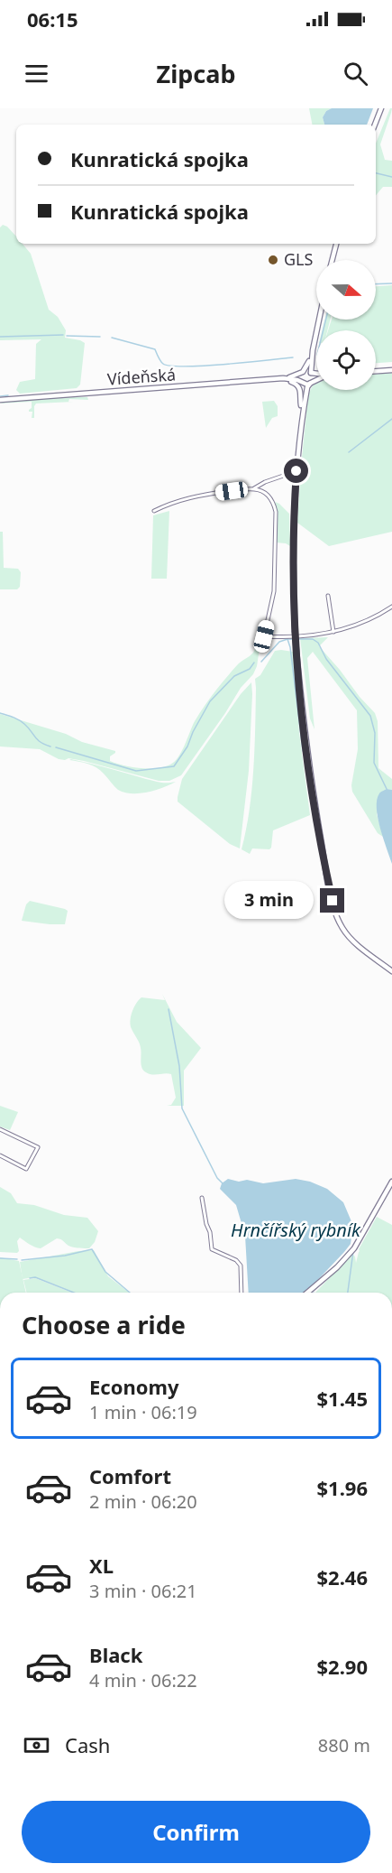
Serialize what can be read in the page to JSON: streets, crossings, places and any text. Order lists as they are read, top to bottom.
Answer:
{
  "streets": {
    "main road": ["Vídeňská"]
  },
  "water": ["Hrnčířský rybník"],
  "places": ["GLS"],
  "north": "right",
  "page": {
    "status": "06:15",
    "header": "Zipcab",
    "banner": ["Kunratická spojka", "Kunratická spojka"],
    "bubble": "3 min",
    "heading": "Choose a ride",
    "list": [
      {
        "name": "Economy",
        "note": "1 min · 06:19",
        "value": "$1.45"
      },
      {
        "name": "Comfort",
        "note": "2 min · 06:20",
        "value": "$1.96"
      },
      {
        "name": "XL",
        "note": "3 min · 06:21",
        "value": "$2.46"
      },
      {
        "name": "Black",
        "note": "4 min · 06:22",
        "value": "$2.90"
      }
    ],
    "pay": ["Cash", "880 m"],
    "buttons": "Confirm"
  }
}
